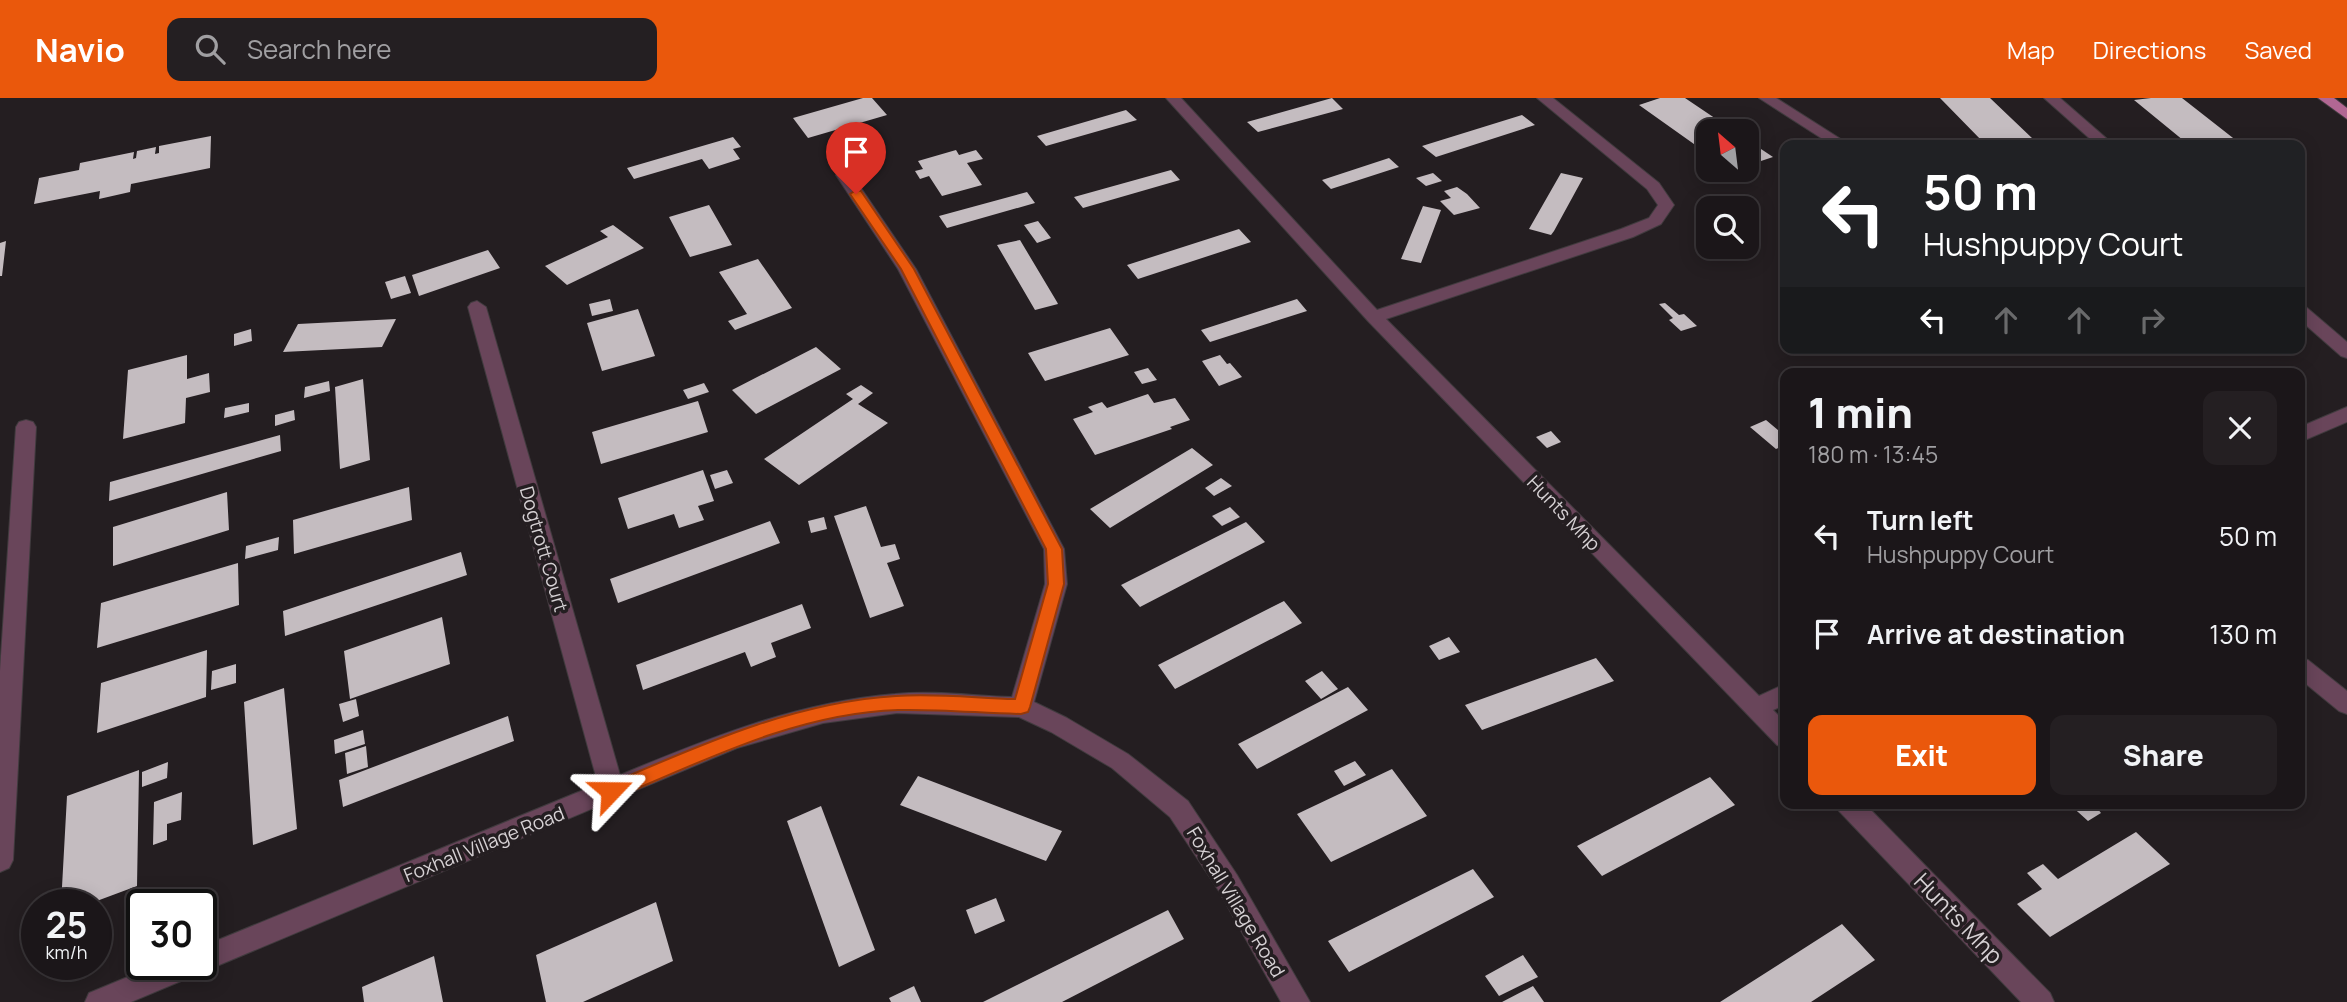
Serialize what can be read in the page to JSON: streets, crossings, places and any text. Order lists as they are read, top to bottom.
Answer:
{
  "streets": {
    "street": ["Hunts Mhp", "Dogtrott Court", "Foxhall Village Road"]
  },
  "crossings": [
    ["Dogtrott Court", "Foxhall Village Road"]
  ],
  "north": "top left",
  "page": {
    "header": "Navio",
    "search": "Search here",
    "nav": ["Map", "Directions", "Saved"],
    "turn": ["50 m", "Hushpuppy Court"],
    "heading": ["1 min", "180 m · 13:45"],
    "list": [
      {
        "name": "Turn left",
        "note": "Hushpuppy Court",
        "value": "50 m"
      },
      {
        "name": "Arrive at destination",
        "value": "130 m"
      }
    ],
    "buttons": ["Exit", "Share"],
    "speed": "25 km/h",
    "limit": "30"
  }
}
